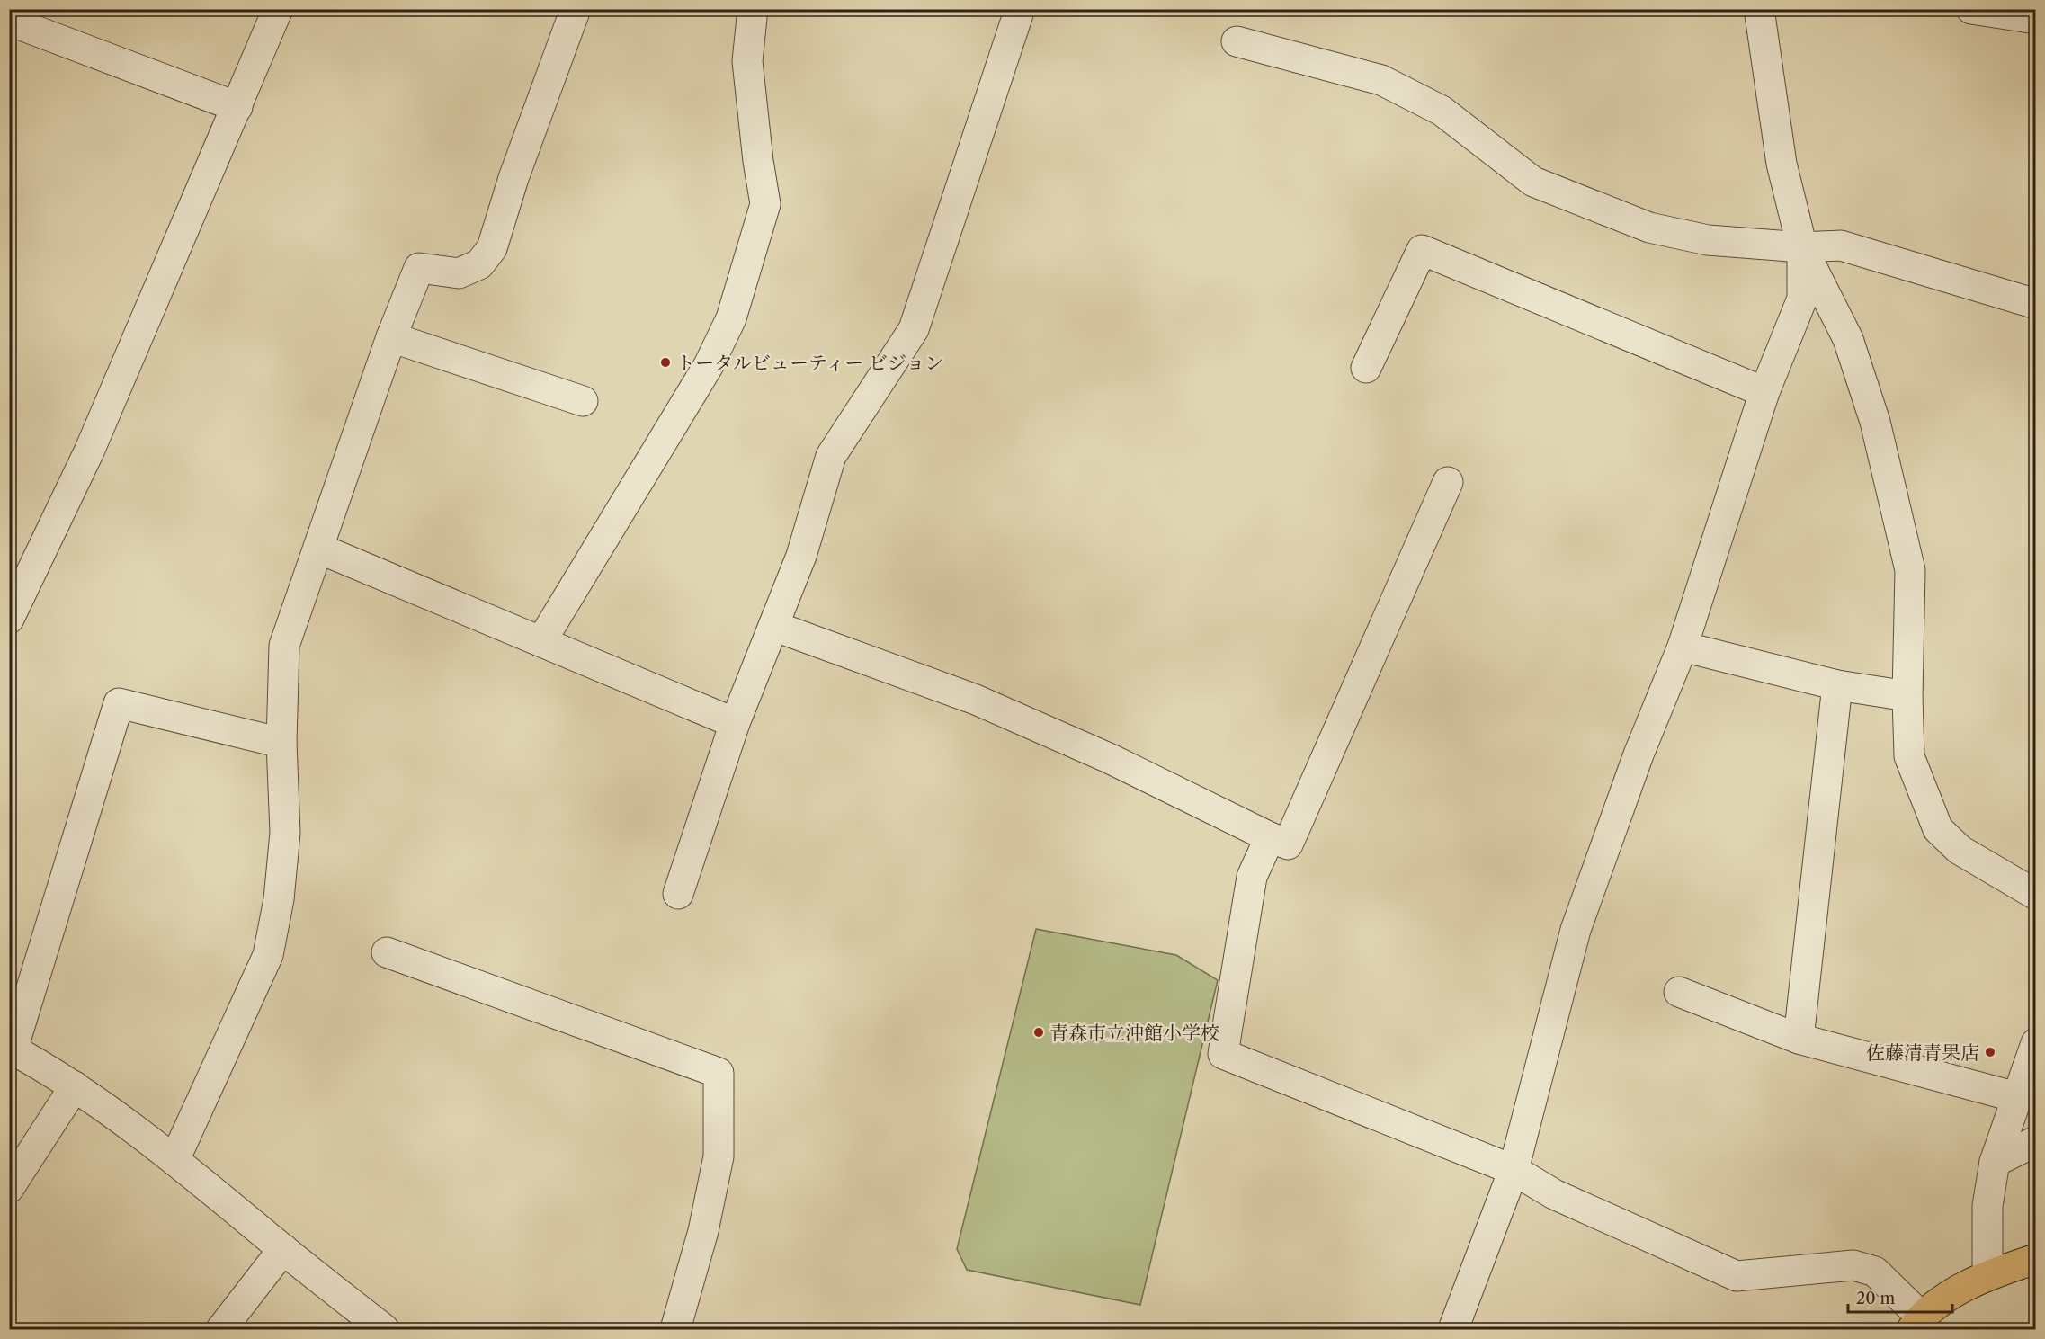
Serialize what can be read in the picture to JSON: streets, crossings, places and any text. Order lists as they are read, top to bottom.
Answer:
{
  "places": ["トータルビューティー ビジョン", "青森市立沖館小学校", "佐藤清青果店"],
  "scale_bar": "20 m"
}
